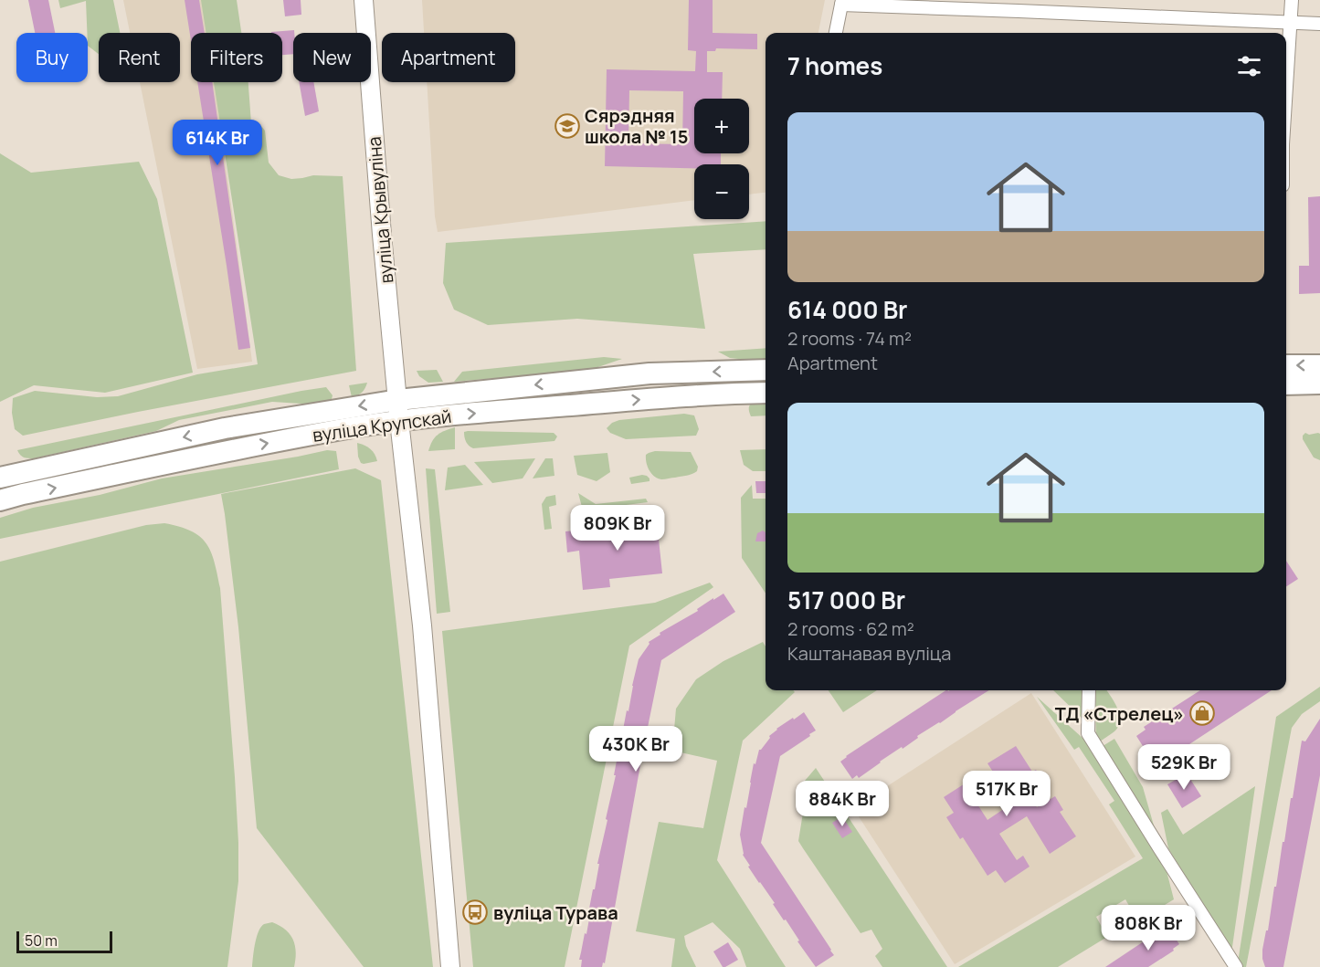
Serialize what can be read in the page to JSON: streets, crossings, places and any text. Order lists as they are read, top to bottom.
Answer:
{
  "streets": {
    "main road": ["вуліца Крывуліна", "вуліца Крупскай"]
  },
  "crossings": [
    ["вуліца Крывуліна", "вуліца Крупскай"]
  ],
  "places": {
    "school or university": ["Сярэдняя школа № 15"],
    "shop": ["ТД «Стрелец»"],
    "bus stop": ["вуліца Турава"]
  },
  "scale_bar": "50 m",
  "page": {
    "chip": [
      "Buy",
      "Rent",
      "Filters",
      "New",
      "Apartment"
    ],
    "heading": "7 homes",
    "map_buttons": ["+", "−"],
    "list": [
      {
        "name": "614 000 Br",
        "note": "2 rooms · 74 m² · Apartment"
      },
      {
        "name": "517 000 Br",
        "note": "2 rooms · 62 m² · Каштанавая вуліца"
      }
    ],
    "price": [
      "614K Br",
      "809K Br",
      "430K Br",
      "529K Br",
      "517K Br",
      "884K Br",
      "808K Br"
    ],
    "scale": "50 m"
  }
}
